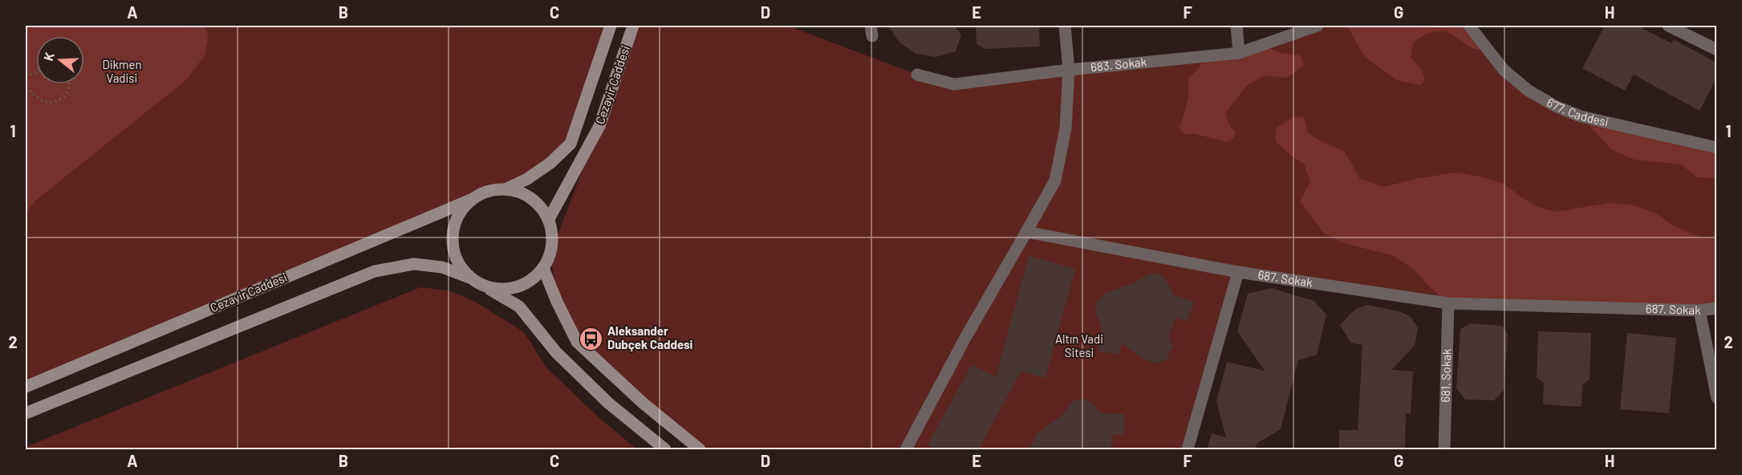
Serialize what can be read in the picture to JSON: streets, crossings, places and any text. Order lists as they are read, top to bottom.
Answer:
{
  "streets": {
    "main road": ["Cezayir Caddesi"],
    "street": [
      "683. Sokak",
      "677. Caddesi",
      "687. Sokak",
      "681. Sokak"
    ]
  },
  "crossings": [
    ["687. Sokak", "681. Sokak"]
  ],
  "parks": ["Dikmen Vadisi", "Altın Vadi Sitesi"],
  "places": {
    "bus stop": ["Aleksander Dubçek Caddesi"]
  },
  "north": "left",
  "grid": {
    "columns": [
      "A",
      "B",
      "C",
      "D",
      "E",
      "F",
      "G",
      "H"
    ],
    "rows": ["1", "2"]
  }
}
